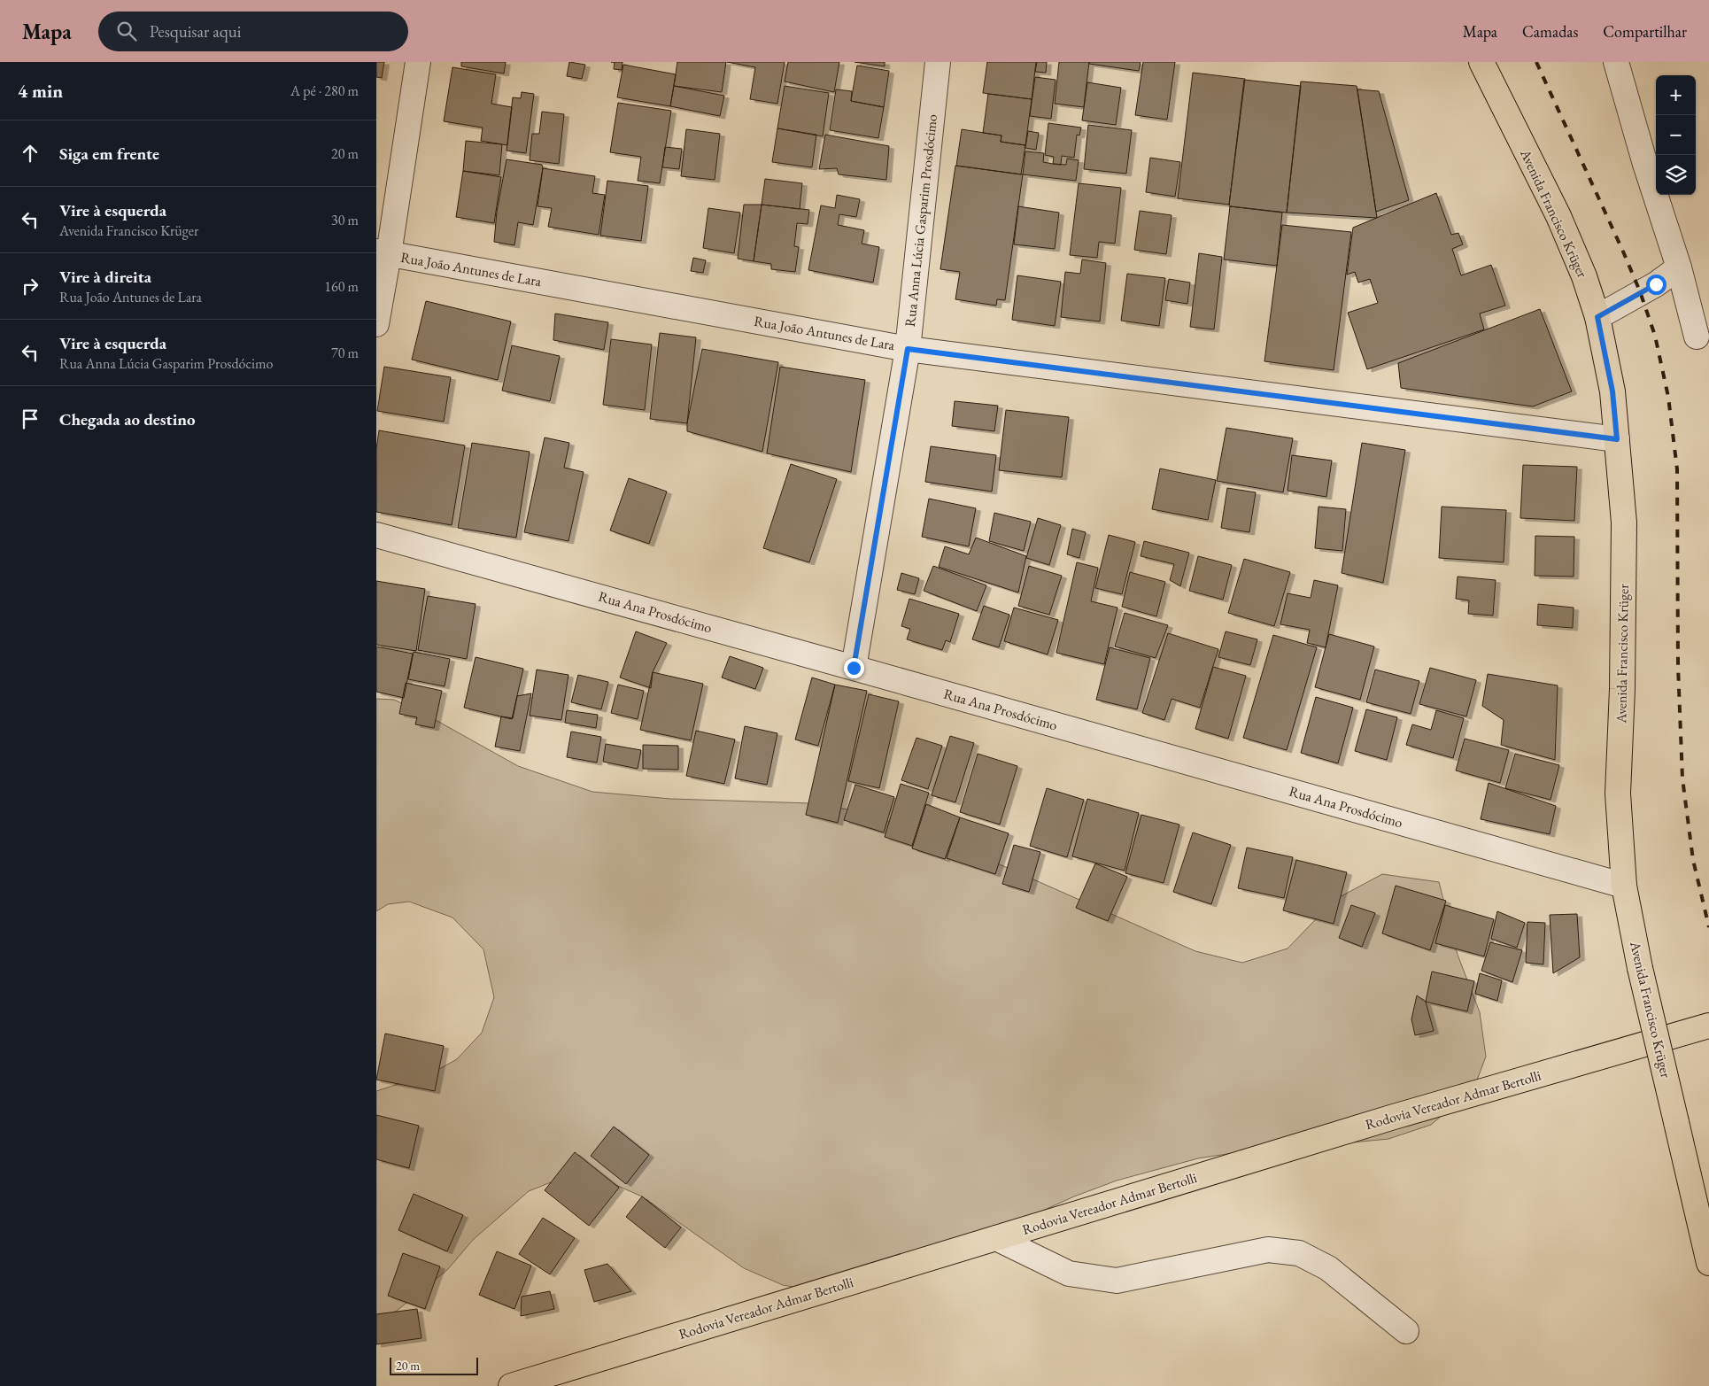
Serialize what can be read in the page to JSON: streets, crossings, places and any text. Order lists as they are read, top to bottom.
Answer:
{
  "streets": {
    "main road": ["Avenida Francisco Krüger", "Rodovia Vereador Admar Bertolli"],
    "street": ["Rua Anna Lúcia Gasparim Prosdócimo", "Rua João Antunes de Lara", "Rua Ana Prosdócimo"]
  },
  "crossings": [
    ["Avenida Francisco Krüger", "Rua João Antunes de Lara"],
    ["Avenida Francisco Krüger", "Rua Ana Prosdócimo"],
    ["Rua Anna Lúcia Gasparim Prosdócimo", "Rua João Antunes de Lara"],
    ["Rua Anna Lúcia Gasparim Prosdócimo", "Rua Ana Prosdócimo"]
  ],
  "scale_bar": "20 m",
  "page": {
    "header": "Mapa",
    "search": "Pesquisar aqui",
    "nav": ["Mapa", "Camadas", "Compartilhar"],
    "heading": ["4 min", "A pé · 280 m"],
    "map_buttons": ["+", "−"],
    "list": [
      ["Siga em frente", "20 m"],
      ["Vire à esquerda", "Avenida Francisco Krüger", "30 m"],
      ["Vire à direita", "Rua João Antunes de Lara", "160 m"],
      ["Vire à esquerda", "Rua Anna Lúcia Gasparim Prosdócimo", "70 m"],
      "Chegada ao destino"
    ],
    "scale": "20 m"
  }
}
